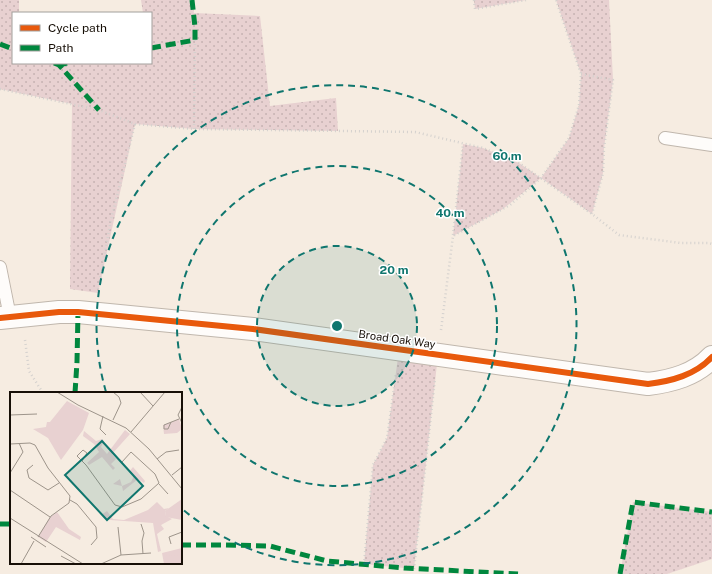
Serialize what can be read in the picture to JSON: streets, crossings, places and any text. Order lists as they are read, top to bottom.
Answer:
{
  "streets": {
    "street": ["Broad Oak Way"]
  },
  "legend": ["Cycle path", "Path"],
  "rings": ["60 m", "40 m", "20 m"]
}
